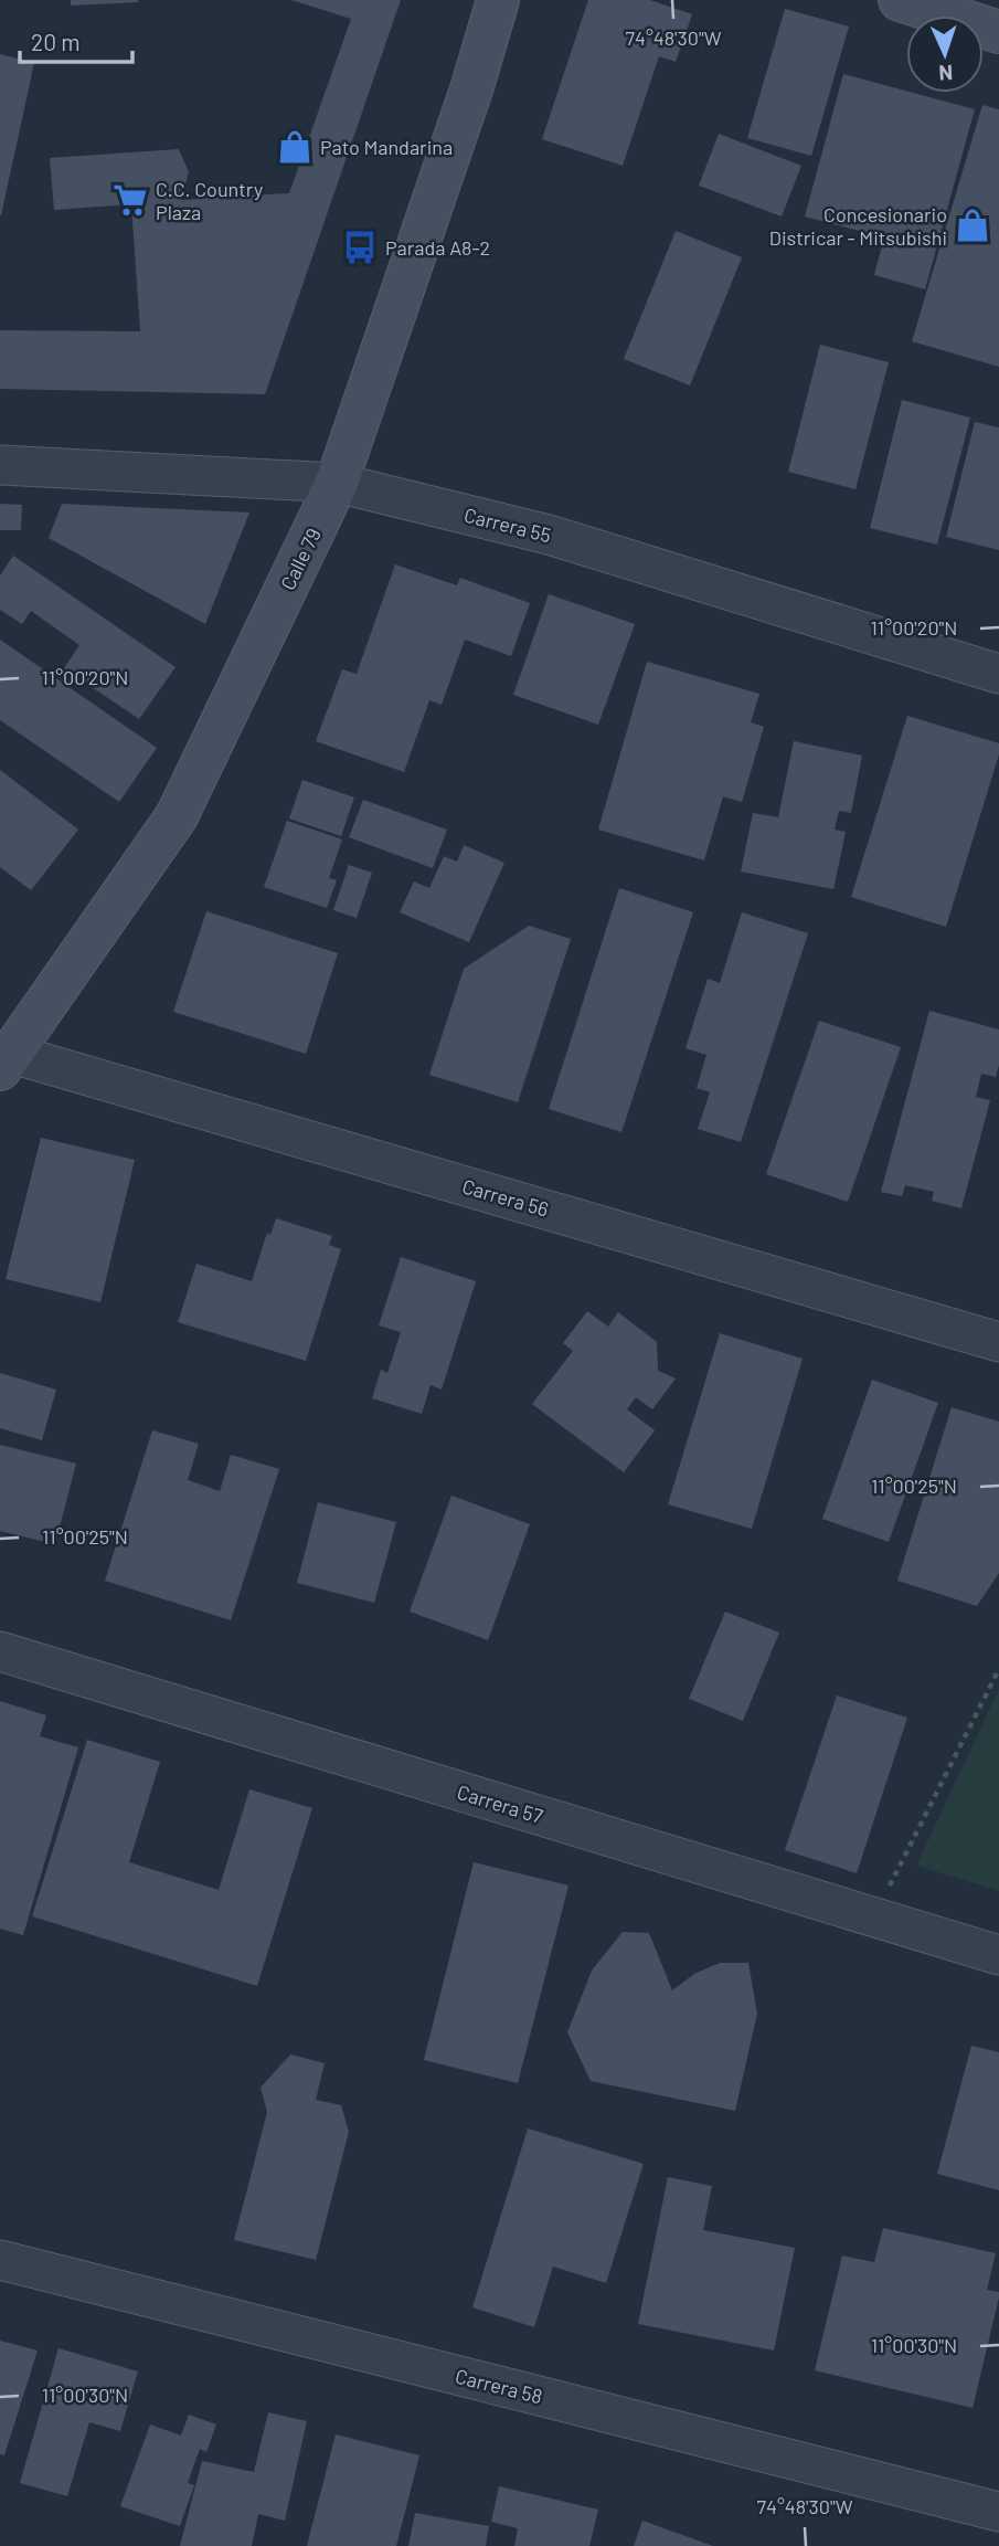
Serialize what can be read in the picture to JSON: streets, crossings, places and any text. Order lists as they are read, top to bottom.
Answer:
{
  "streets": {
    "street": [
      "Carrera 55",
      "Calle 79",
      "Carrera 56",
      "Carrera 57",
      "Carrera 58"
    ]
  },
  "crossings": [
    ["Carrera 55", "Calle 79"],
    ["Calle 79", "Carrera 56"]
  ],
  "places": {
    "shop": ["Pato Mandarina", "Concesionario Districar - Mitsubishi"],
    "supermarket": ["C.C. Country Plaza"],
    "bus stop": ["Parada A8-2"]
  },
  "scale_bar": "20 m",
  "north": "bottom",
  "coordinates": [
    "74°48'30\"W",
    "11°00'20\"N",
    "11°00'25\"N",
    "11°00'30\"N"
  ]
}
